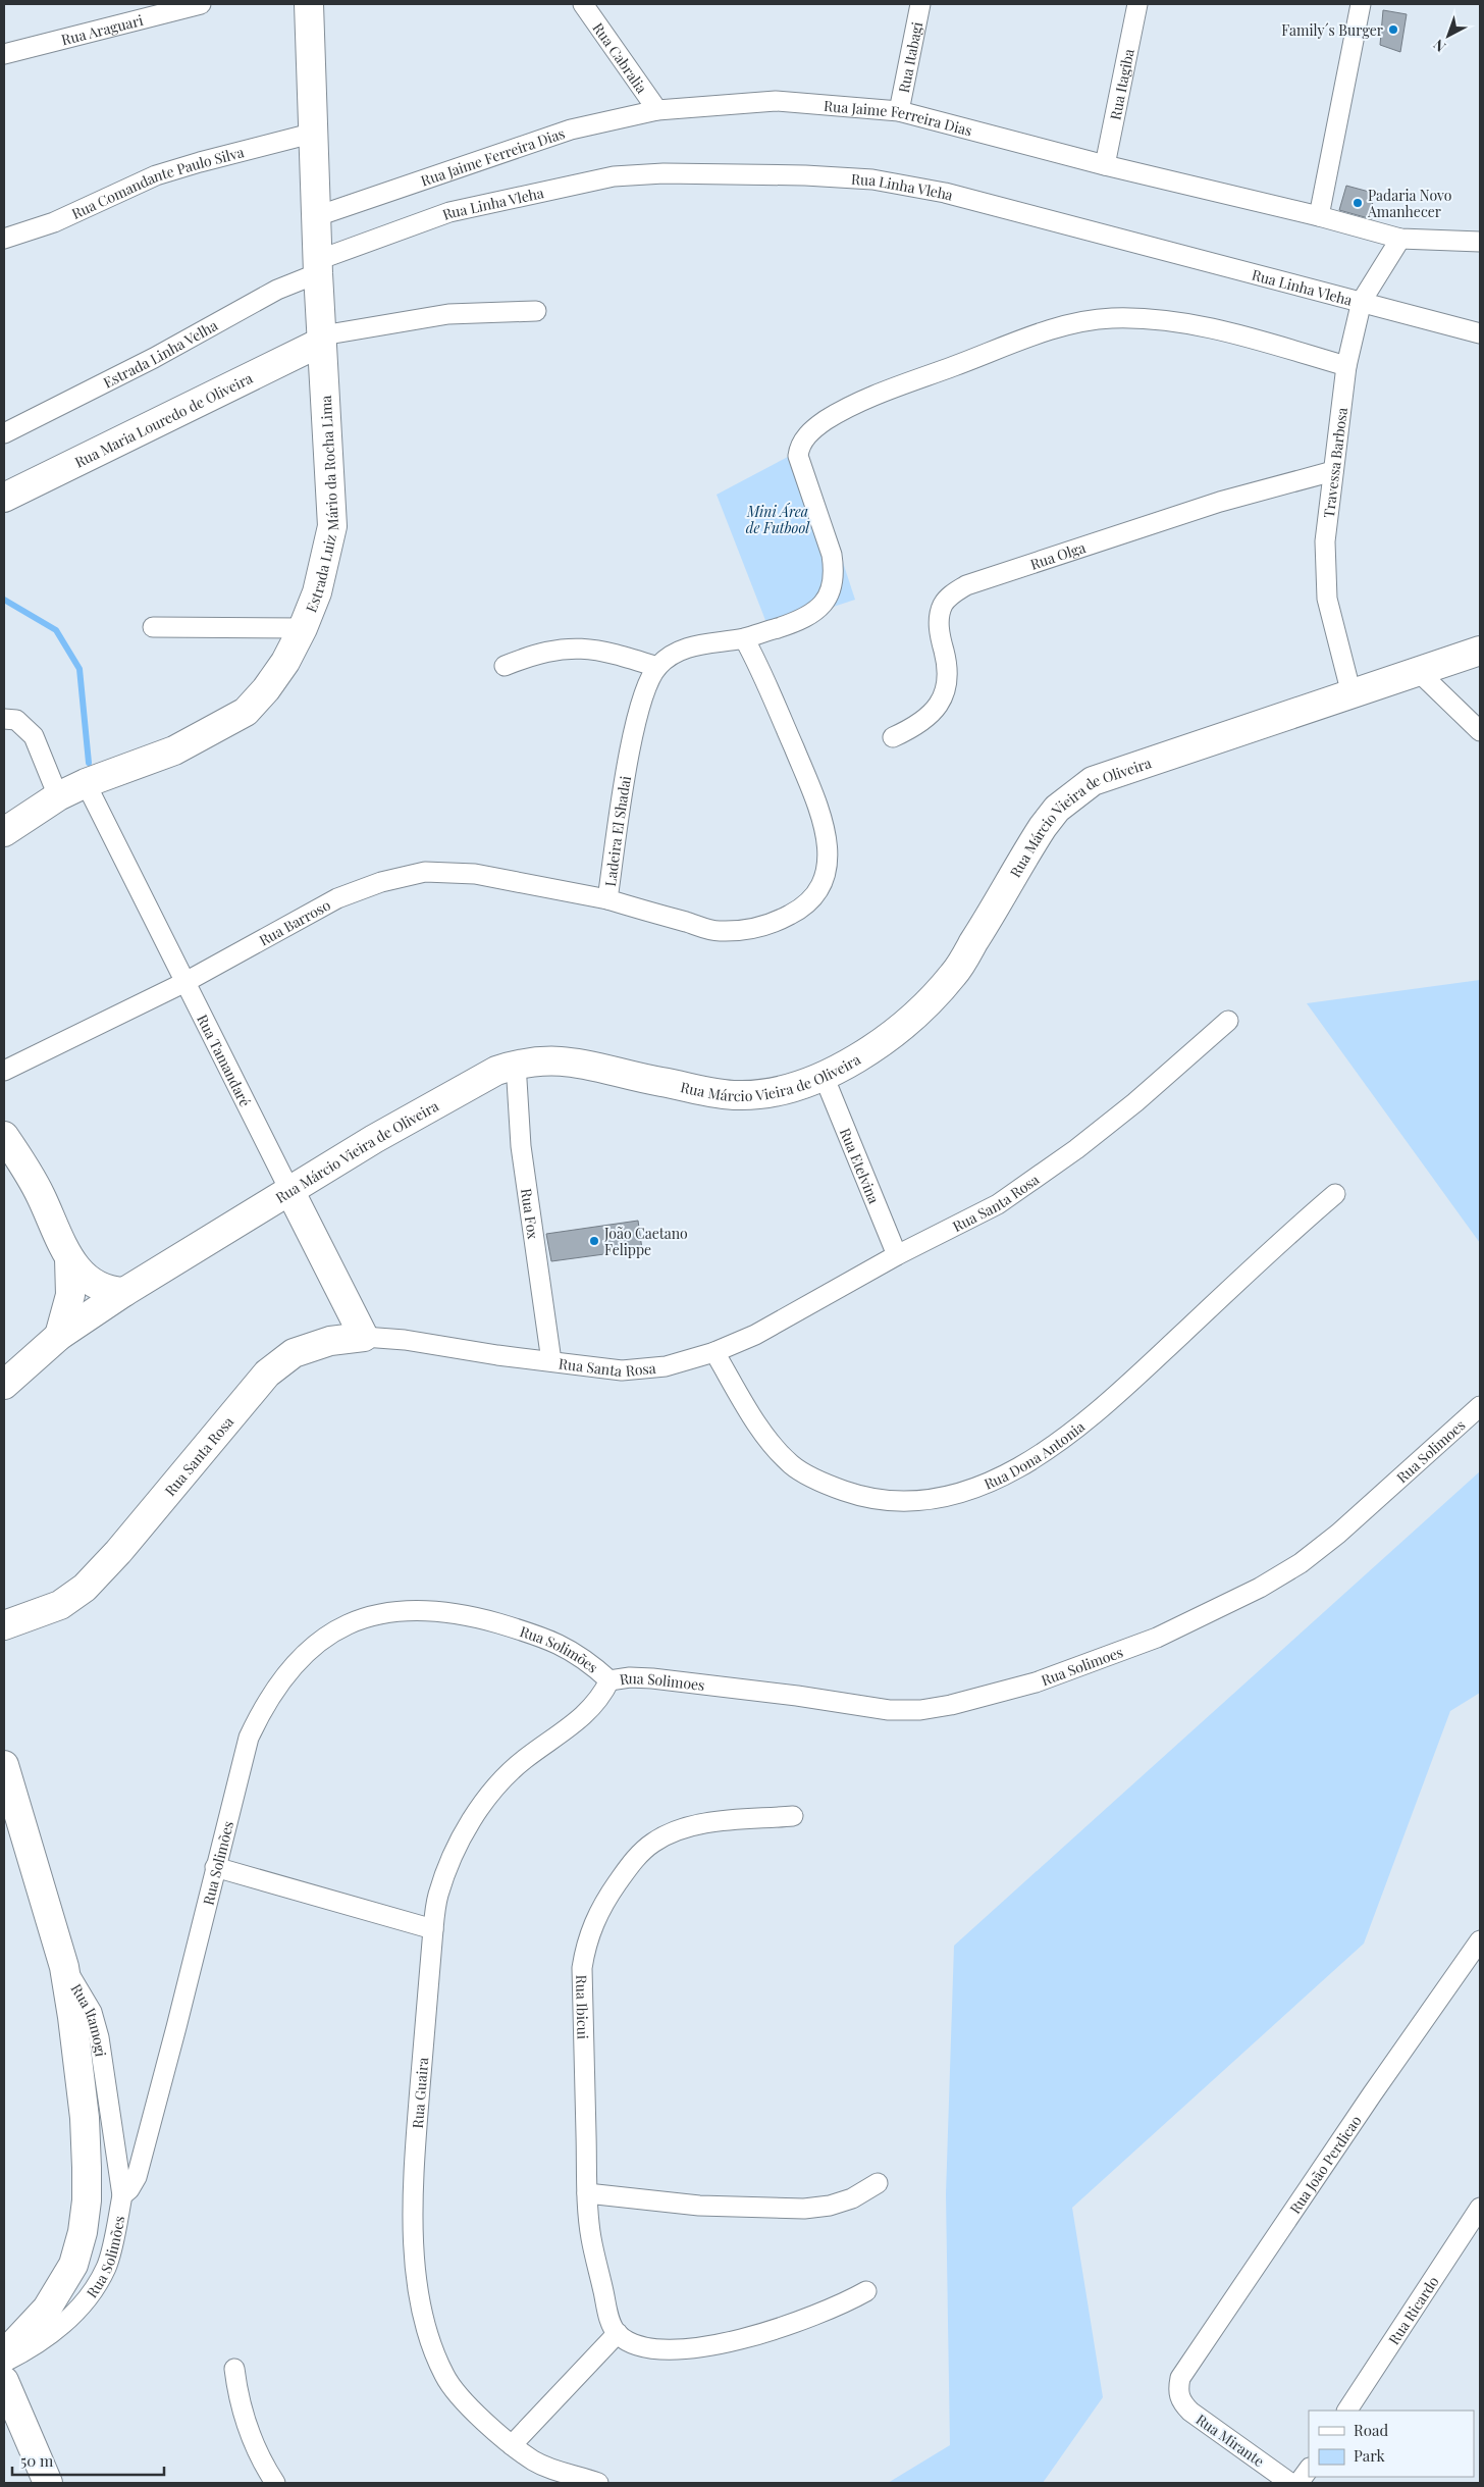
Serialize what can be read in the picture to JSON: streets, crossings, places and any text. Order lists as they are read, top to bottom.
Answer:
{
  "streets": {
    "main road": [
      "Rua Maria Louredo de Oliveira",
      "Estrada Luiz Mário da Rocha Lima",
      "Rua Márcio Vieira de Oliveira",
      "Rua Tamandaré",
      "Rua Santa Rosa",
      "Rua Itamogi"
    ],
    "street": [
      "Rua Araguari",
      "Rua Cabralia",
      "Rua Itabagi",
      "Rua Itagiba",
      "Rua Jaime Ferreira Dias",
      "Rua Comandante Paulo Silva",
      "Rua Linha Vleha",
      "Estrada Linha Velha",
      "Travessa Barbosa",
      "Rua Olga",
      "Ladeira El Shadai",
      "Rua Barroso",
      "Rua Etelvina",
      "Rua Fox",
      "Rua Solimoes",
      "Rua Dona Antonia",
      "Rua Solimões",
      "Rua Ibicui",
      "Rua Guaira",
      "Rua João Perdicao",
      "Rua Ricardo",
      "Rua Mirante"
    ]
  },
  "crossings": [
    ["Rua Cabralia", "Rua Jaime Ferreira Dias"],
    ["Rua Itabagi", "Rua Jaime Ferreira Dias"],
    ["Rua Itagiba", "Rua Jaime Ferreira Dias"],
    ["Rua Jaime Ferreira Dias", "Travessa Barbosa"],
    ["Rua Jaime Ferreira Dias", "Estrada Luiz Mário da Rocha Lima"],
    ["Rua Comandante Paulo Silva", "Estrada Luiz Mário da Rocha Lima"],
    ["Rua Linha Vleha", "Estrada Linha Velha"],
    ["Rua Linha Vleha", "Travessa Barbosa"],
    ["Rua Linha Vleha", "Estrada Luiz Mário da Rocha Lima"],
    ["Estrada Linha Velha", "Estrada Luiz Mário da Rocha Lima"],
    ["Rua Maria Louredo de Oliveira", "Estrada Luiz Mário da Rocha Lima"],
    ["Travessa Barbosa", "Rua Olga"],
    ["Travessa Barbosa", "Rua Márcio Vieira de Oliveira"],
    ["Estrada Luiz Mário da Rocha Lima", "Rua Tamandaré"],
    ["Rua Márcio Vieira de Oliveira", "Rua Tamandaré"],
    ["Rua Márcio Vieira de Oliveira", "Rua Etelvina"],
    ["Rua Márcio Vieira de Oliveira", "Rua Fox"],
    ["Ladeira El Shadai", "Rua Barroso"],
    ["Rua Barroso", "Rua Tamandaré"],
    ["Rua Tamandaré", "Rua Santa Rosa"],
    ["Rua Etelvina", "Rua Santa Rosa"],
    ["Rua Santa Rosa", "Rua Fox"],
    ["Rua Santa Rosa", "Rua Dona Antonia"],
    ["Rua Solimoes", "Rua Solimões"],
    ["Rua Solimoes", "Rua Guaira"],
    ["Rua Solimões", "Rua Itamogi"],
    ["Rua Solimões", "Rua Guaira"],
    ["Rua João Perdicao", "Rua Mirante"]
  ],
  "parks": ["Mini Área de Futbool"],
  "places": ["Family´s Burger", "Padaria Novo Amanhecer", "João Caetano Felippe"],
  "legend": ["Road", "Park"],
  "scale_bar": "50 m",
  "north": "bottom left"
}
